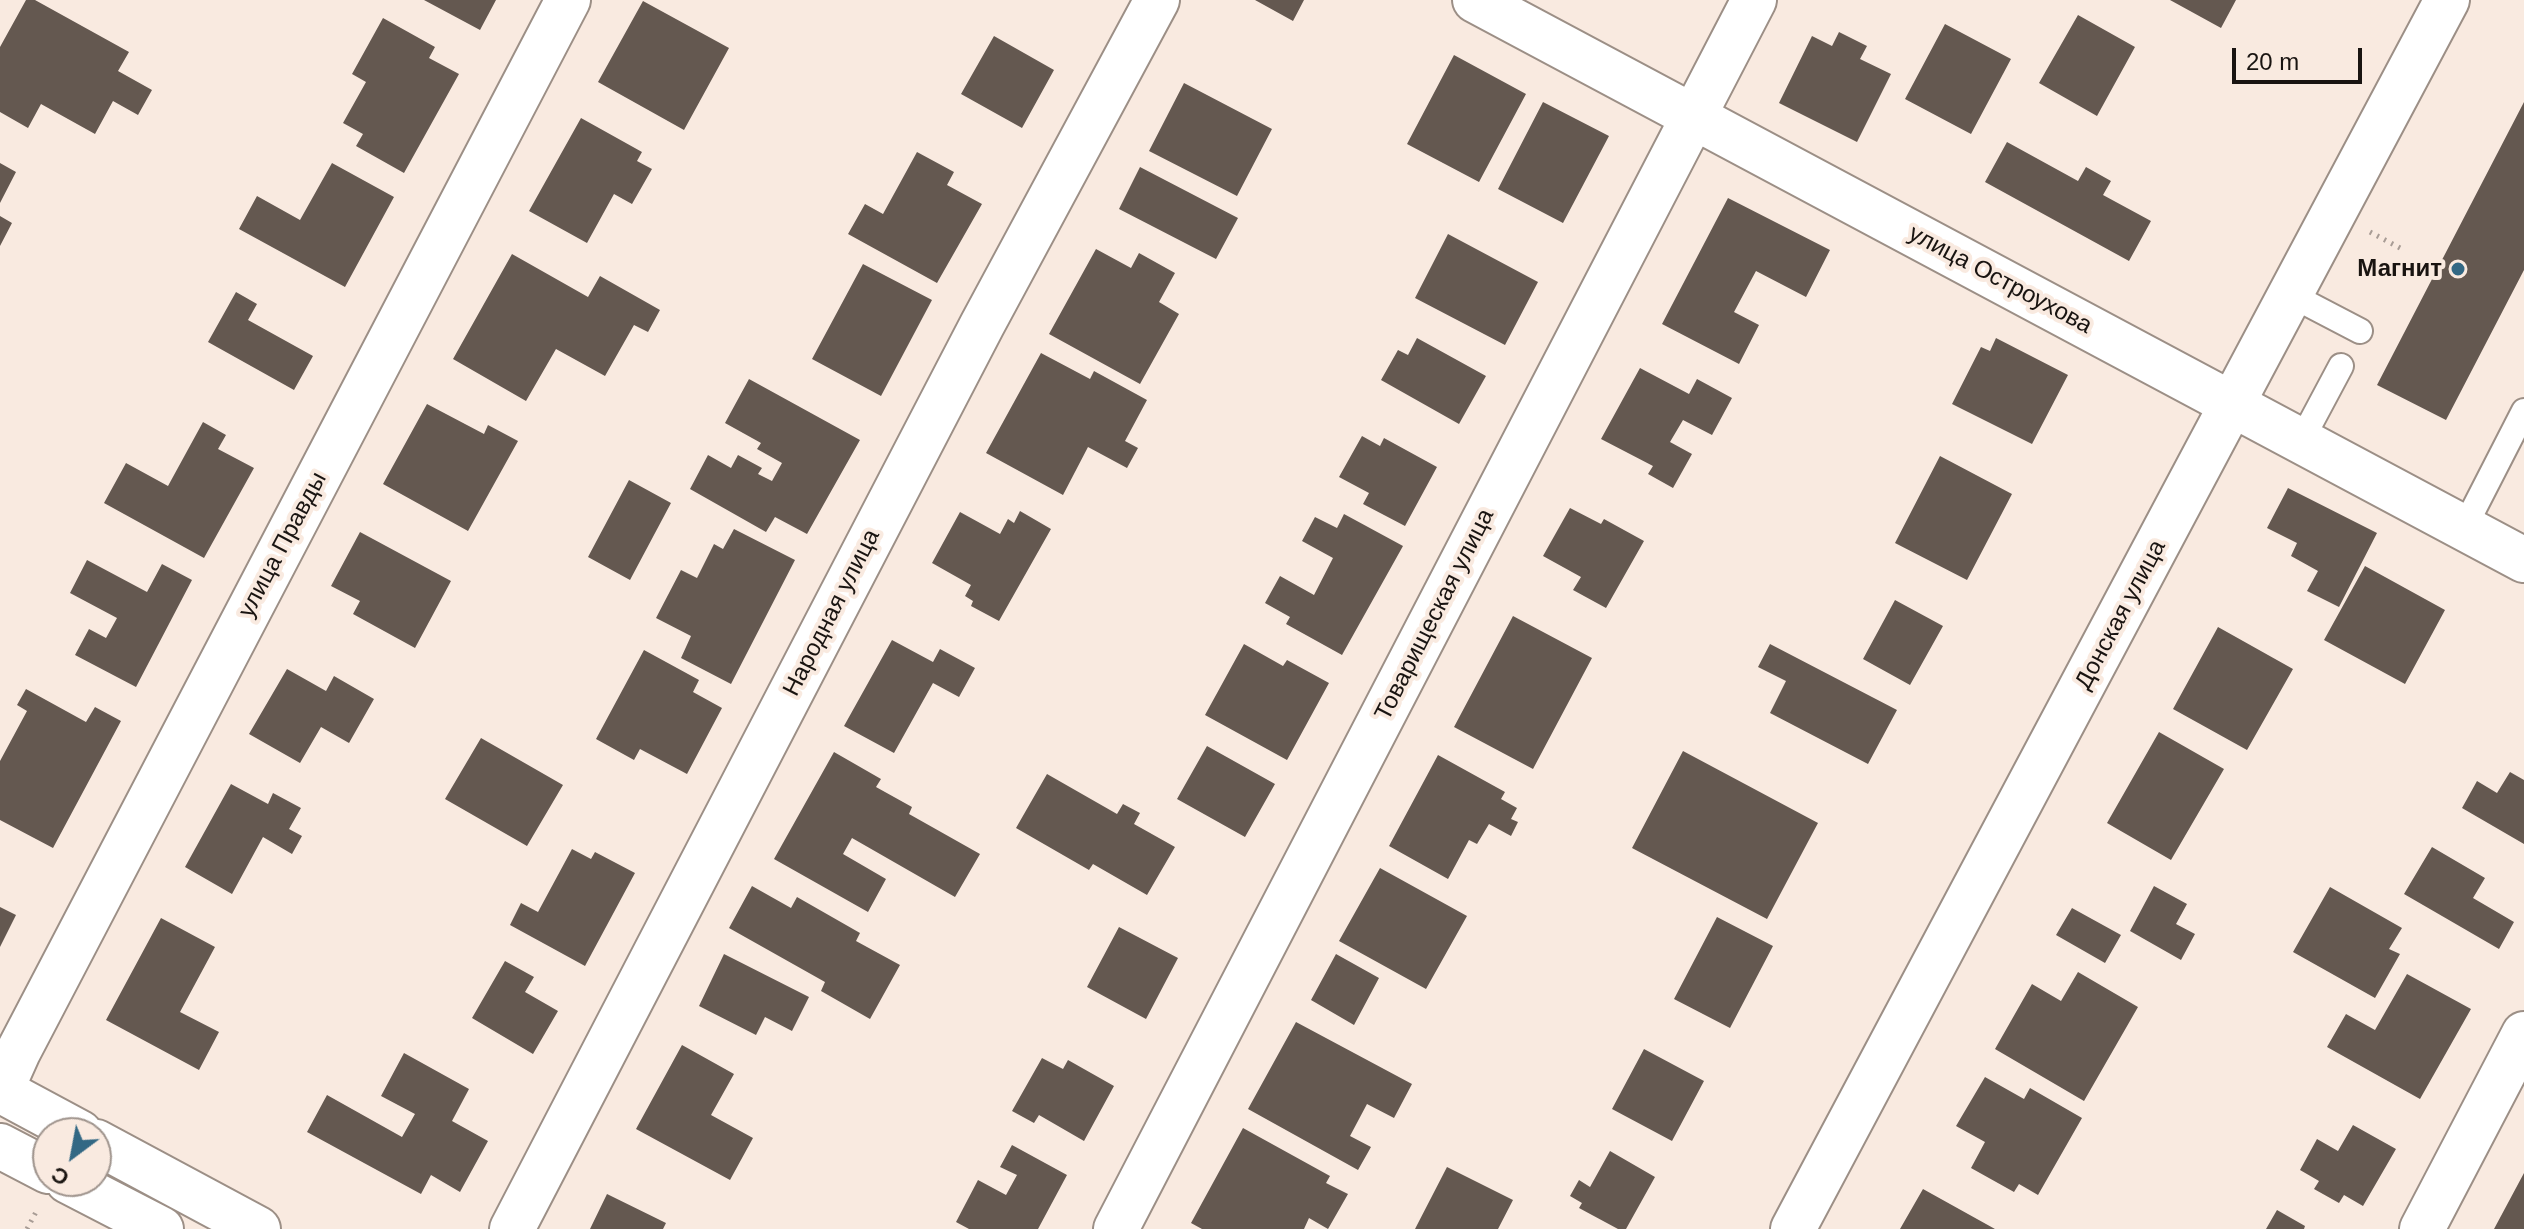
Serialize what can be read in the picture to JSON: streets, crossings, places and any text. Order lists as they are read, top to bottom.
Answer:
{
  "streets": {
    "street": [
      "улица Остроухова",
      "улица Правды",
      "Народная улица",
      "Товарищеская улица",
      "Донская улица"
    ]
  },
  "crossings": [
    ["улица Остроухова", "Товарищеская улица"],
    ["улица Остроухова", "Донская улица"]
  ],
  "places": ["Магнит"],
  "scale_bar": "20 m",
  "north": "bottom left"
}
